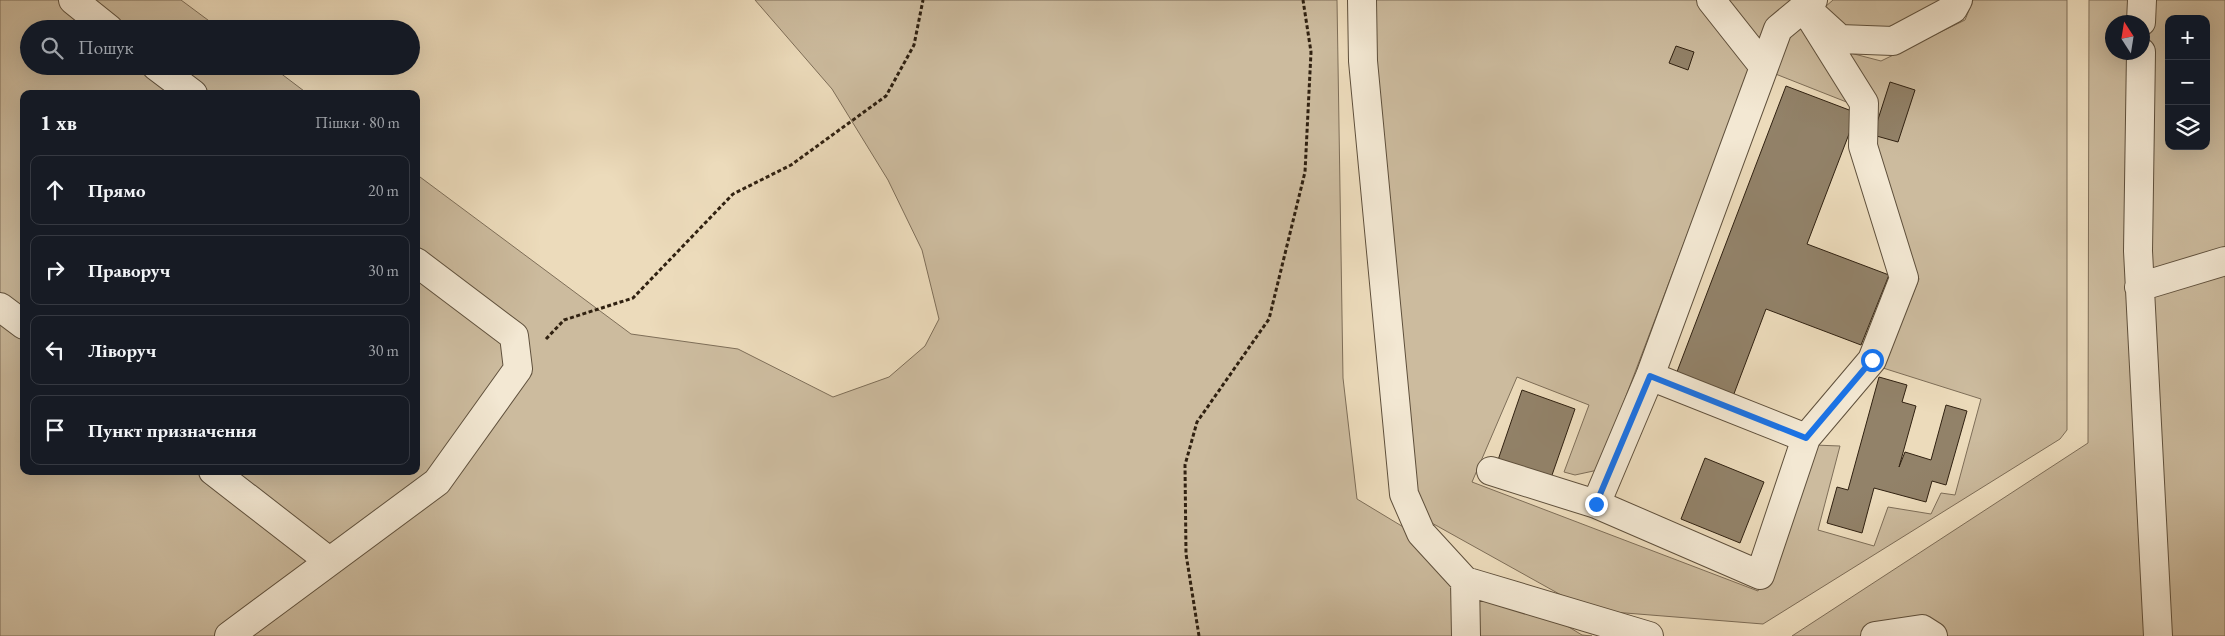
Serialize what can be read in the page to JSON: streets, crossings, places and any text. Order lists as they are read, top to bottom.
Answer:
{
  "north": "top",
  "page": {
    "map_buttons": ["+", "−"],
    "search": "Пошук",
    "heading": ["1 хв", "Пішки · 80 m"],
    "list": [
      ["Прямо", "20 m"],
      ["Праворуч", "30 m"],
      ["Ліворуч", "30 m"],
      "Пункт призначення"
    ]
  }
}
